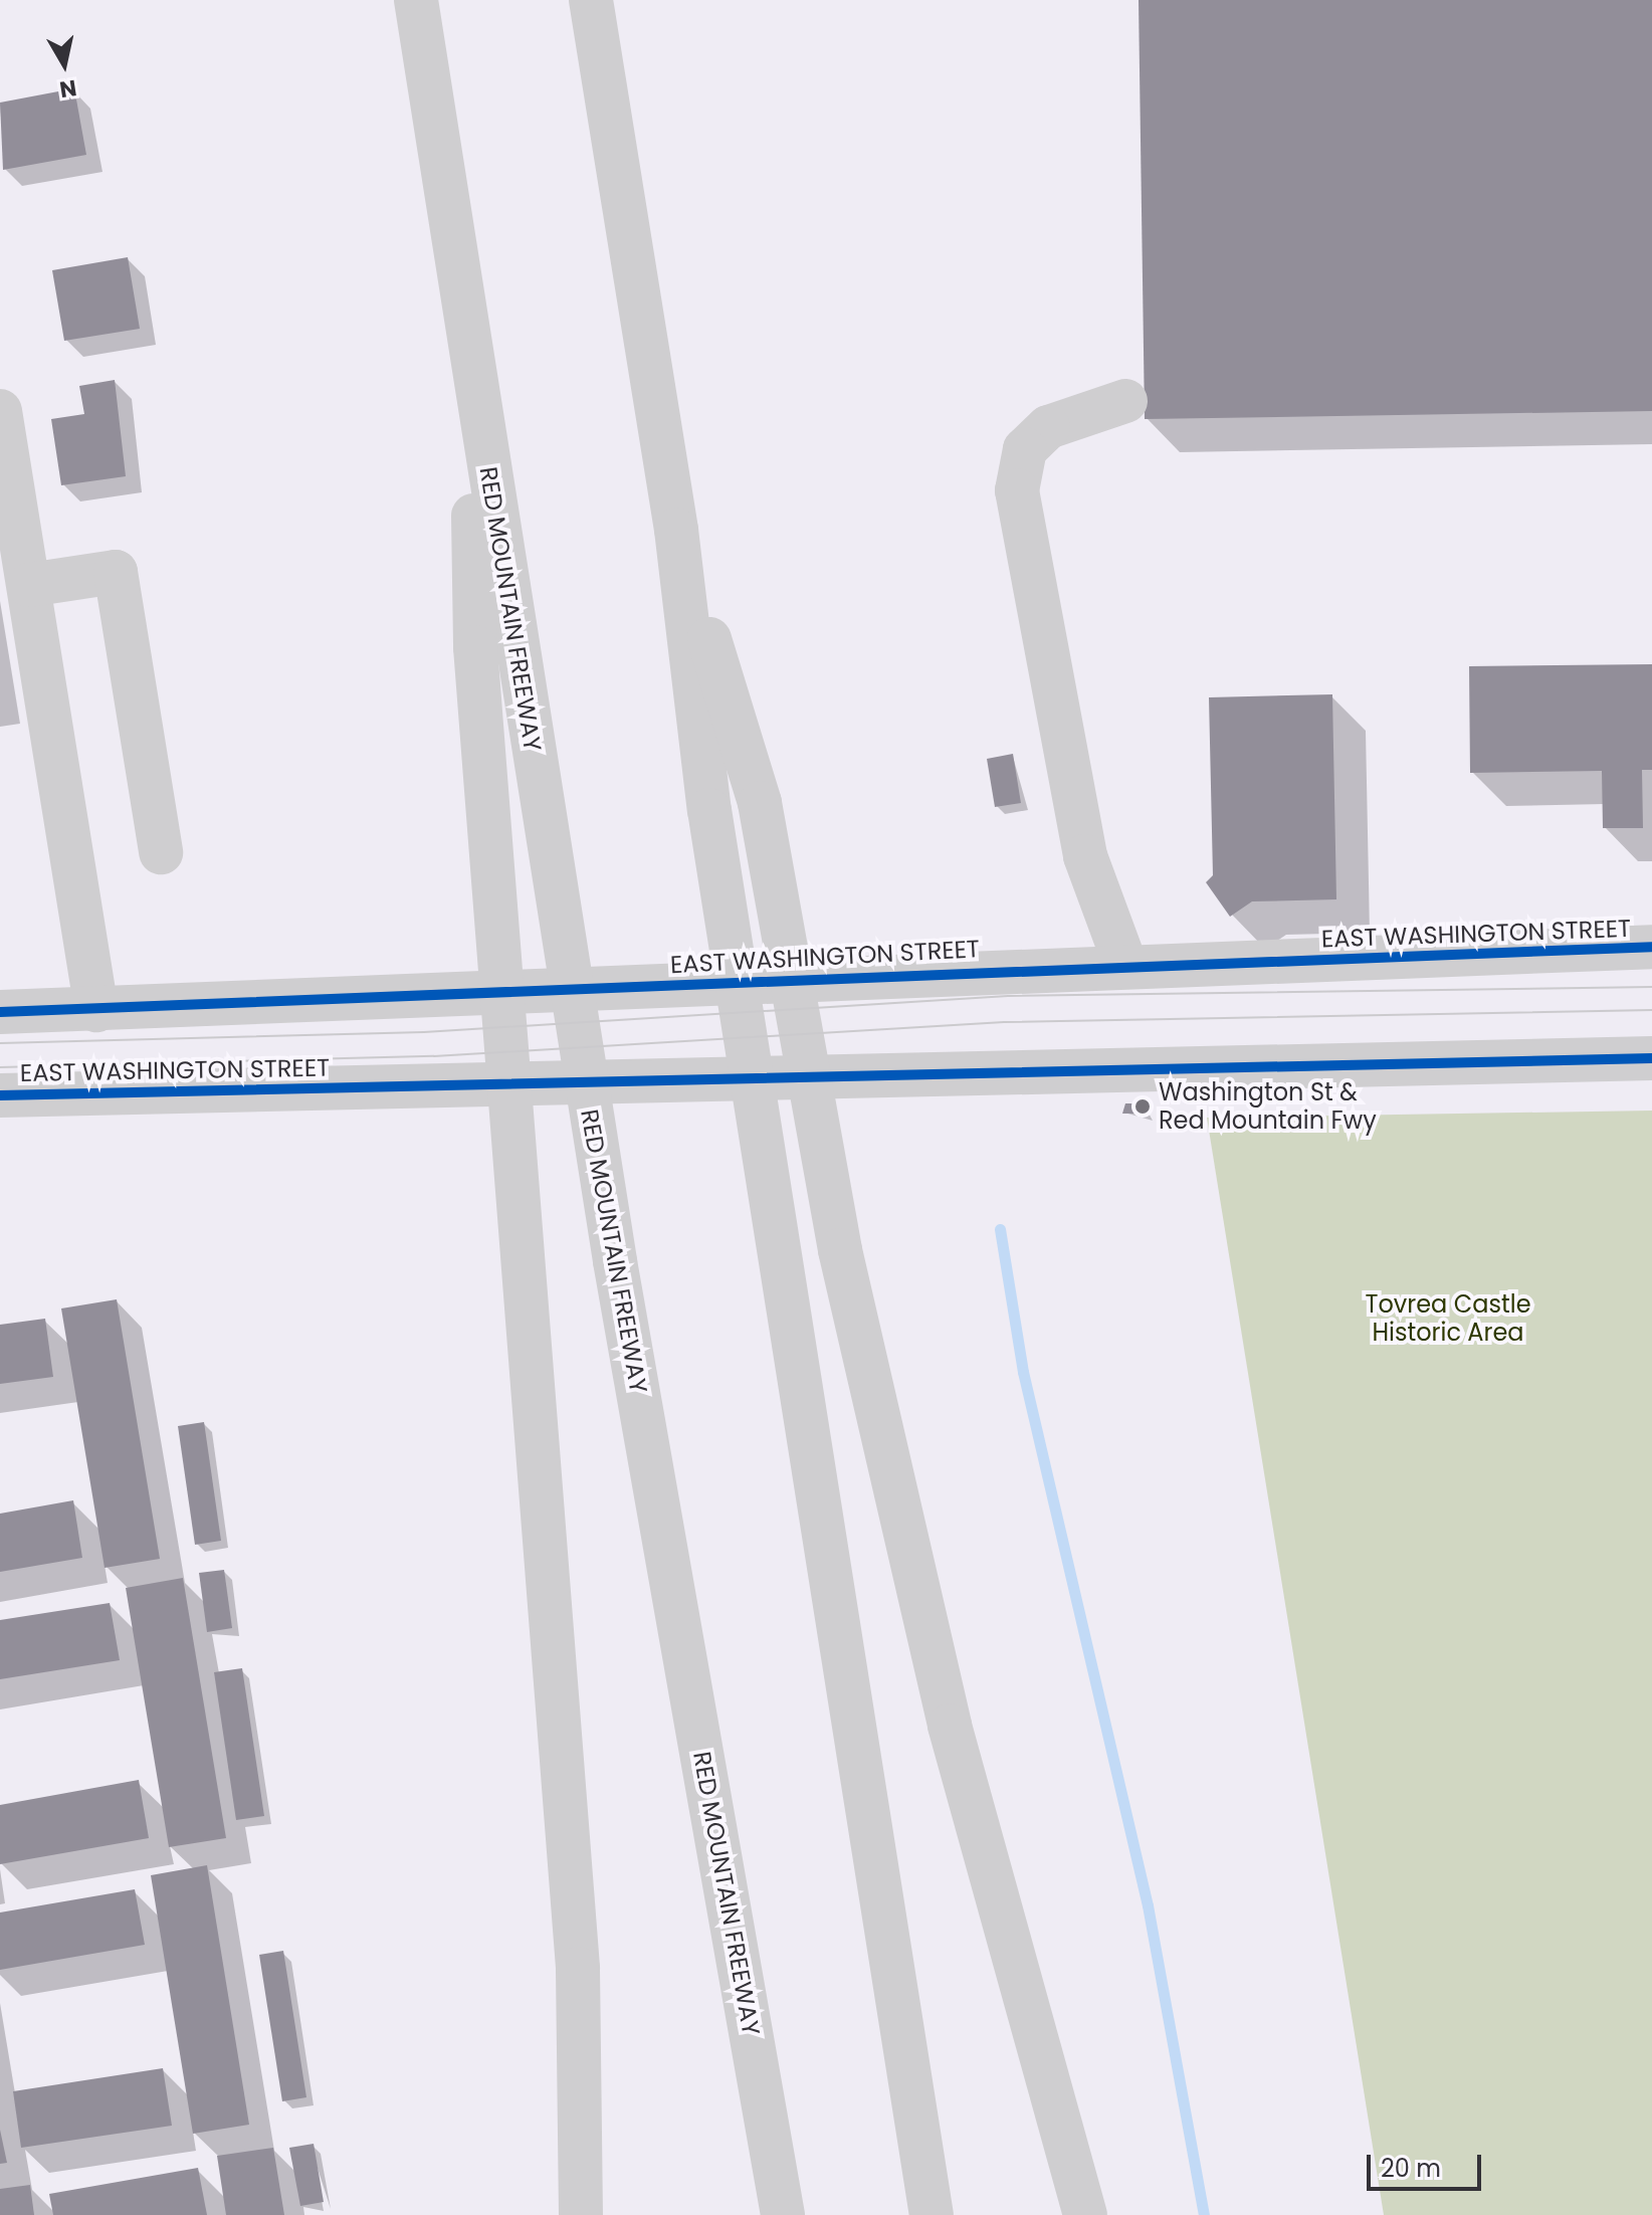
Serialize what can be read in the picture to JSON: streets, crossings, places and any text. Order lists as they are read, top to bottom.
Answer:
{
  "streets": {
    "main road": ["RED MOUNTAIN FREEWAY", "EAST WASHINGTON STREET"]
  },
  "parks": ["Tovrea Castle Historic Area"],
  "places": ["Washington St & Red Mountain Fwy"],
  "scale_bar": "20 m",
  "north": "bottom"
}
